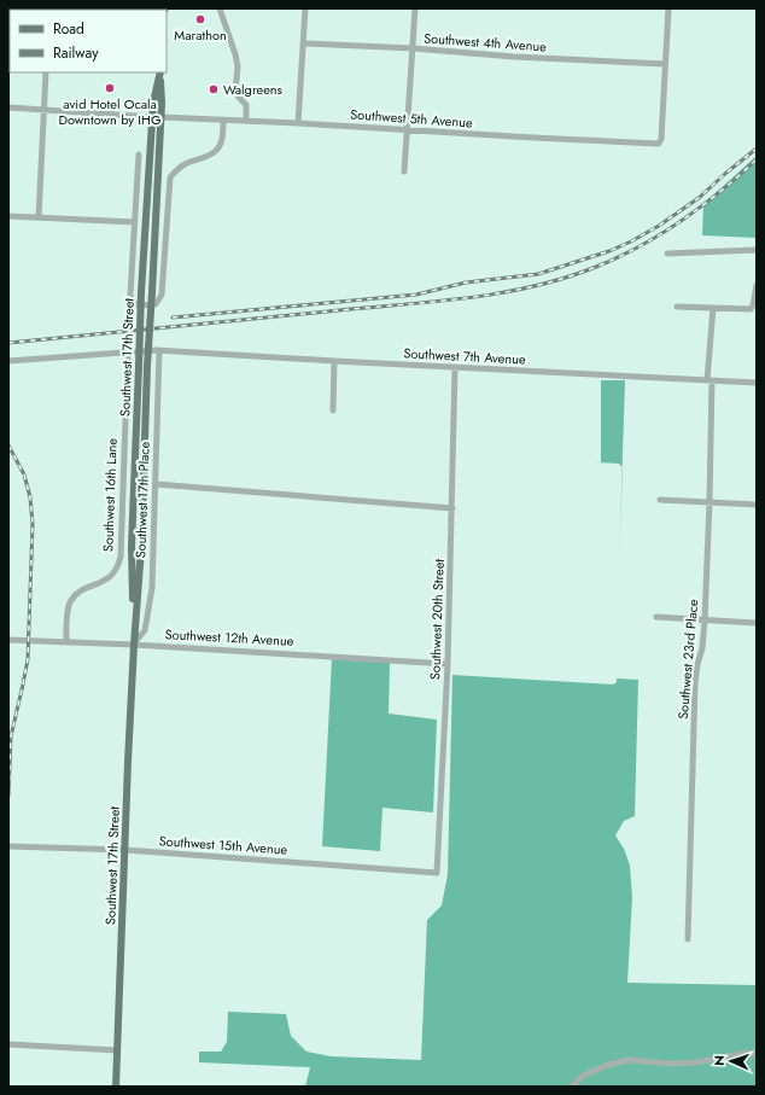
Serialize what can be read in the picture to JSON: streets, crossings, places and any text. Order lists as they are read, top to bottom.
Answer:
{
  "streets": {
    "main road": ["Southwest 17th Street"],
    "street": [
      "Southwest 4th Avenue",
      "Southwest 5th Avenue",
      "Southwest 7th Avenue",
      "Southwest 16th Lane",
      "Southwest 17th Place",
      "Southwest 20th Street",
      "Southwest 12th Avenue",
      "Southwest 23rd Place",
      "Southwest 15th Avenue"
    ]
  },
  "crossings": [
    ["Southwest 4th Avenue", "Southwest 5th Avenue"],
    ["Southwest 5th Avenue", "Southwest 17th Street"],
    ["Southwest 7th Avenue", "Southwest 16th Lane"],
    ["Southwest 7th Avenue", "Southwest 17th Place"],
    ["Southwest 7th Avenue", "Southwest 20th Street"],
    ["Southwest 7th Avenue", "Southwest 23rd Place"],
    ["Southwest 17th Street", "Southwest 17th Place"],
    ["Southwest 17th Street", "Southwest 12th Avenue"],
    ["Southwest 17th Street", "Southwest 15th Avenue"],
    ["Southwest 16th Lane", "Southwest 12th Avenue"],
    ["Southwest 17th Place", "Southwest 12th Avenue"],
    ["Southwest 20th Street", "Southwest 12th Avenue"],
    ["Southwest 20th Street", "Southwest 15th Avenue"]
  ],
  "places": ["Marathon", "avid Hotel Ocala Downtown by IHG", "Walgreens"],
  "legend": ["Road", "Railway"],
  "north": "left"
}
